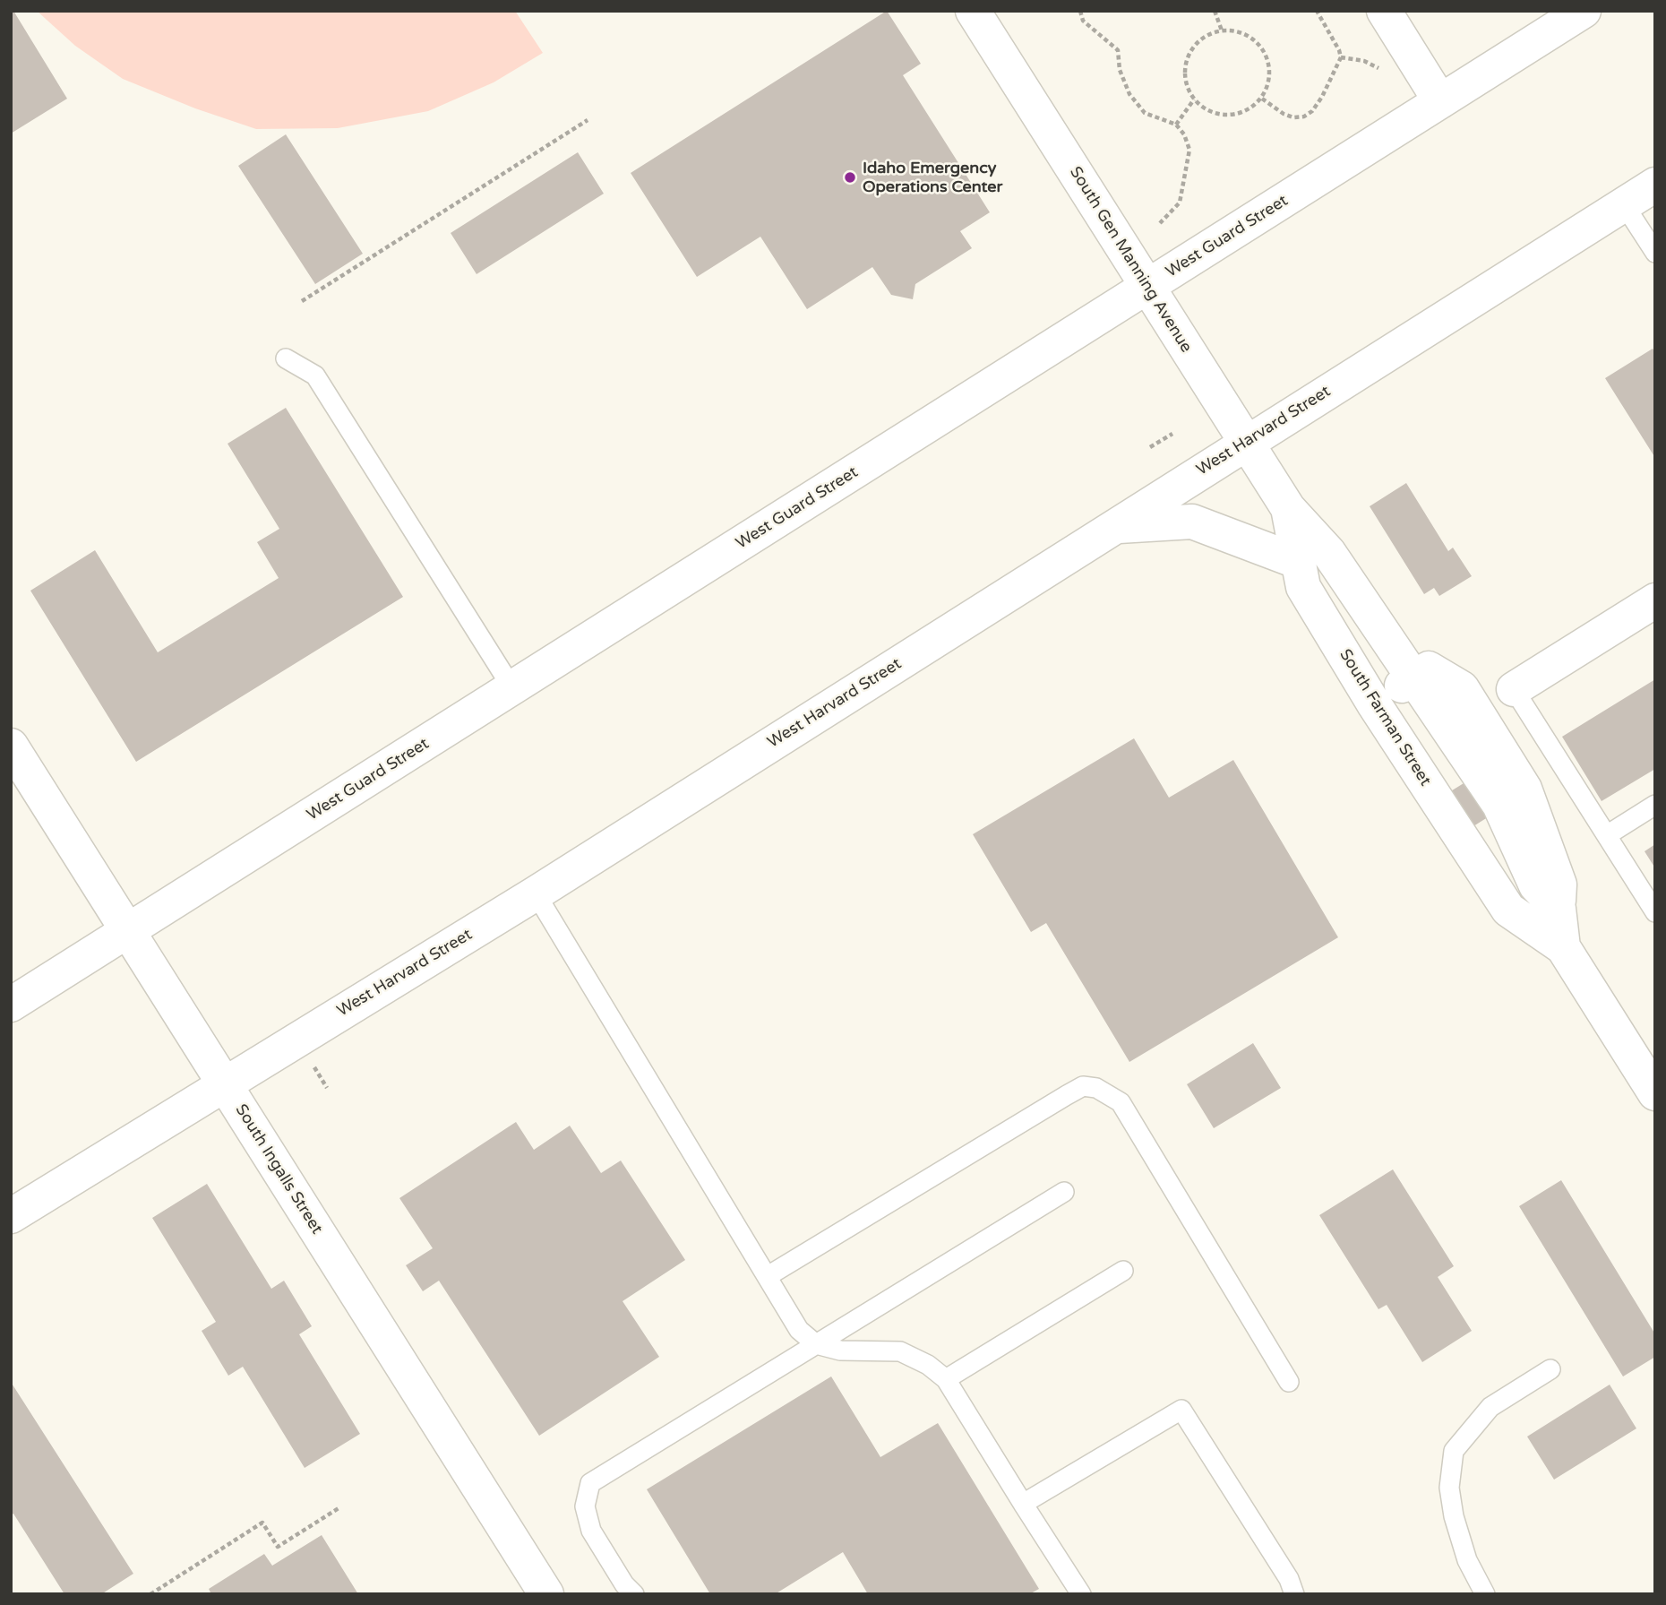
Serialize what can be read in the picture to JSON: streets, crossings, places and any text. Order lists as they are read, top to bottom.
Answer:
{
  "streets": {
    "street": [
      "West Guard Street",
      "South Gen Manning Avenue",
      "West Harvard Street",
      "South Farman Street",
      "South Ingalls Street"
    ]
  },
  "crossings": [
    ["West Guard Street", "South Gen Manning Avenue"],
    ["West Guard Street", "South Ingalls Street"],
    ["South Gen Manning Avenue", "West Harvard Street"],
    ["South Gen Manning Avenue", "South Farman Street"],
    ["West Harvard Street", "South Ingalls Street"]
  ],
  "places": ["Idaho Emergency Operations Center"]
}
